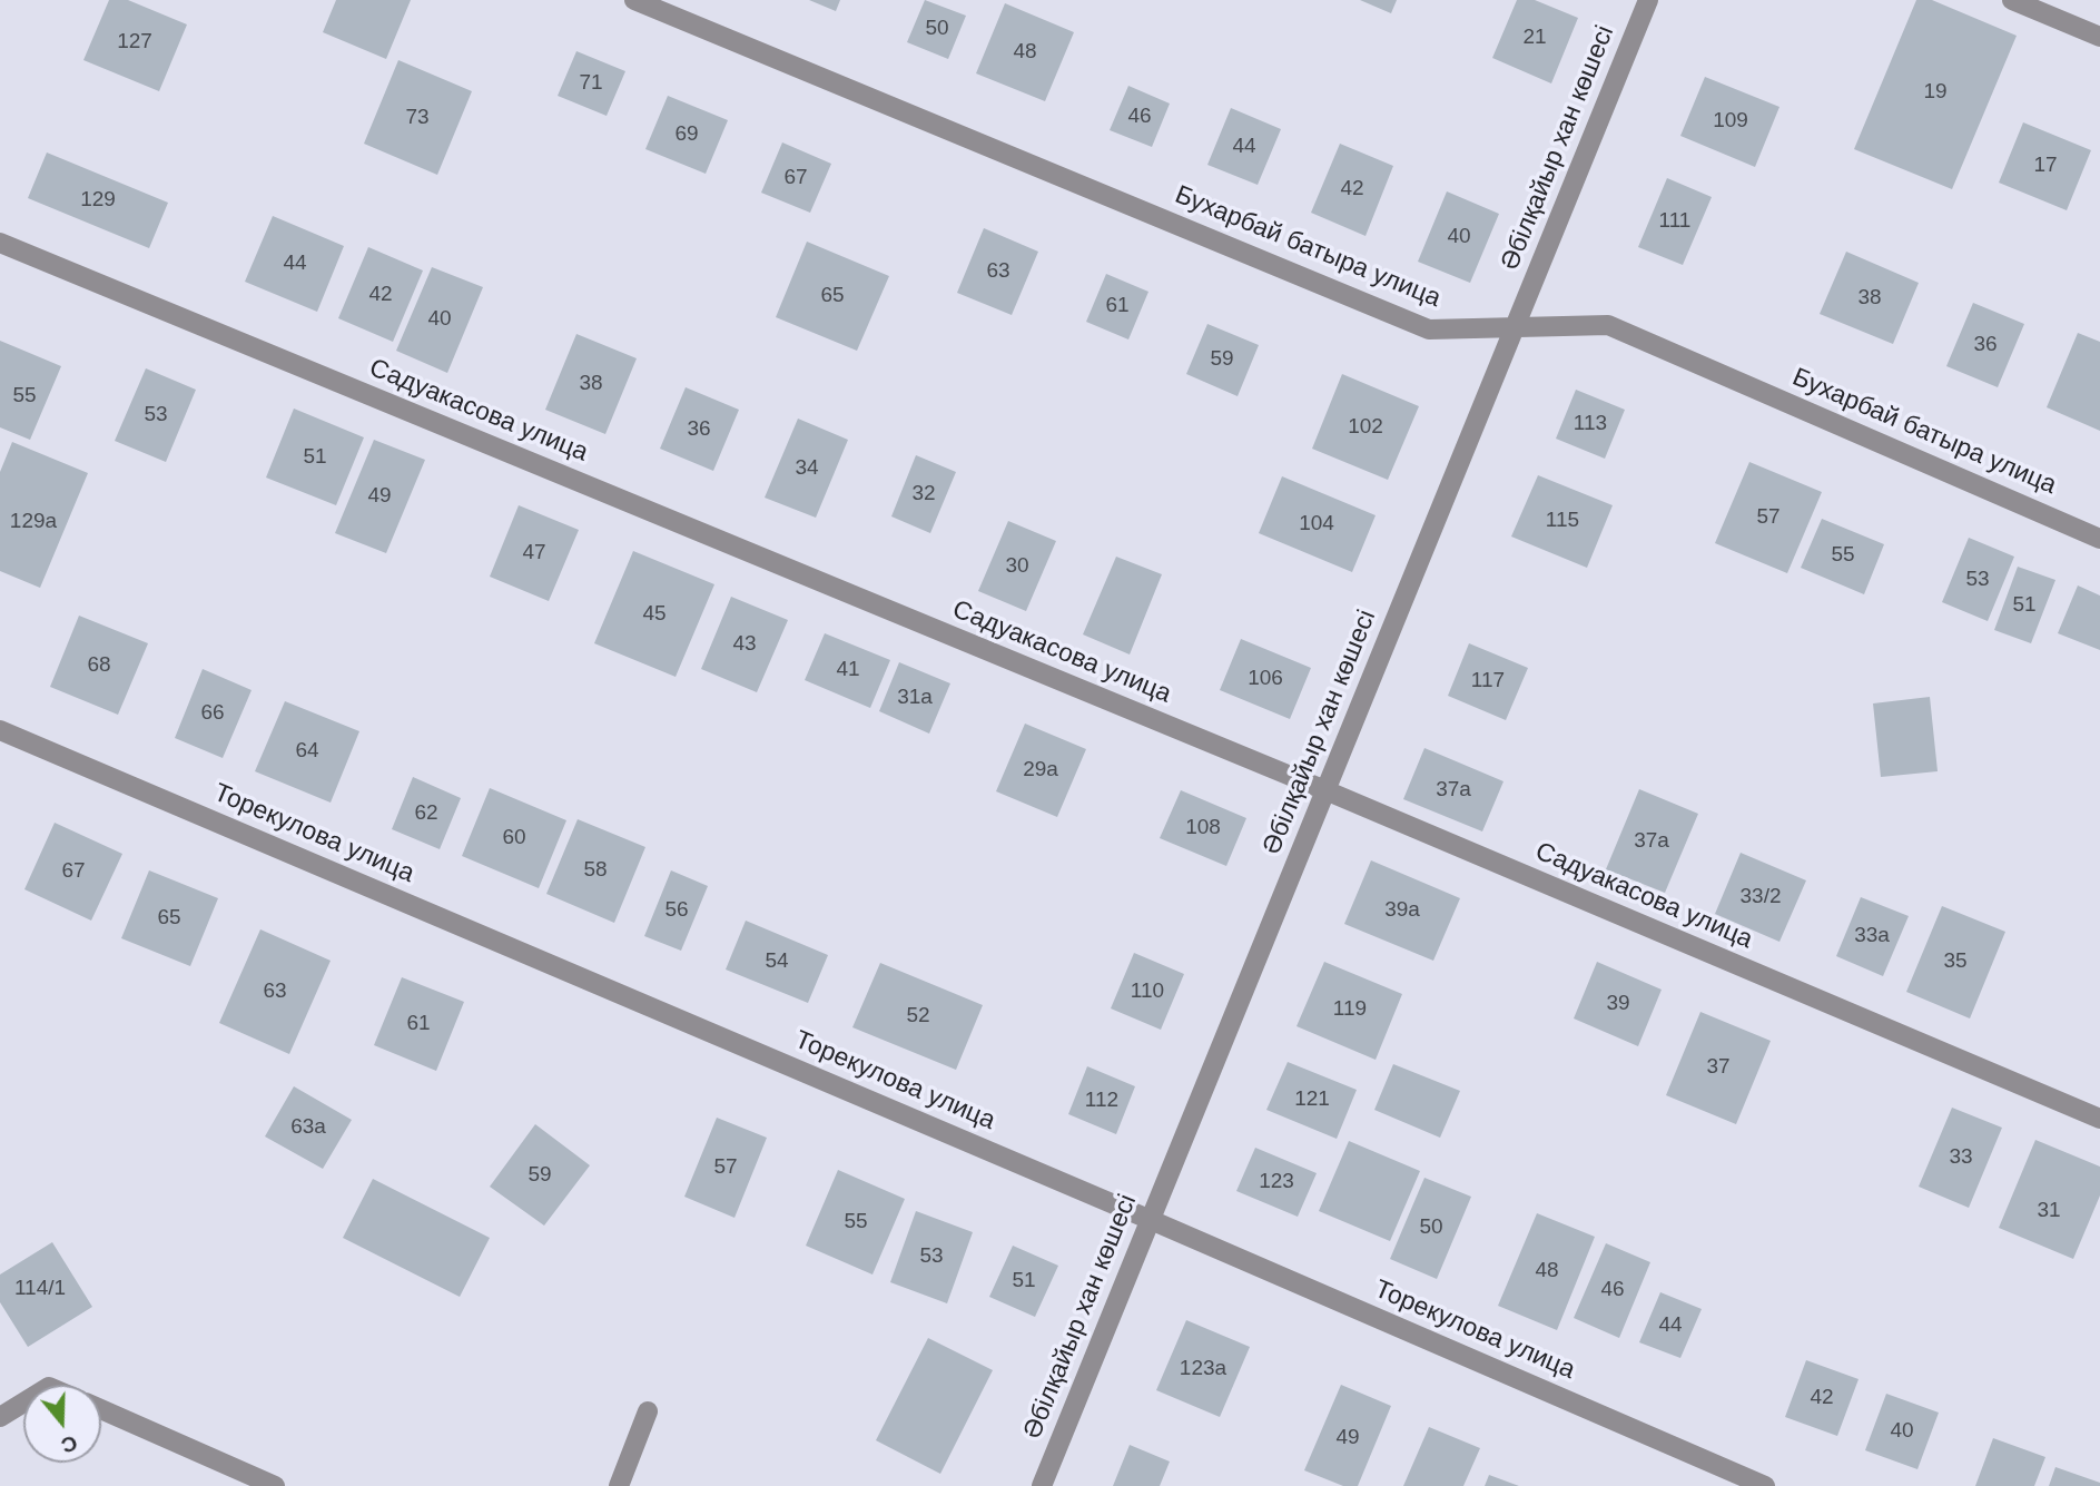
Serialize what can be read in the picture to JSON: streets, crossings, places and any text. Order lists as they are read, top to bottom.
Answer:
{
  "streets": {
    "street": [
      "Әбілқайыр хан көшесі",
      "Бухарбай батыра улица",
      "Садуакасова улица",
      "Торекулова улица"
    ]
  },
  "crossings": [
    ["Әбілқайыр хан көшесі", "Бухарбай батыра улица"],
    ["Әбілқайыр хан көшесі", "Садуакасова улица"],
    ["Әбілқайыр хан көшесі", "Торекулова улица"]
  ],
  "house_numbers": [
    "50",
    "21",
    "127",
    "48",
    "71",
    "19",
    "46",
    "73",
    "109",
    "69",
    "44",
    "17",
    "67",
    "42",
    "129",
    "111",
    "40",
    "44",
    "63",
    "42",
    "65",
    "38",
    "61",
    "40",
    "36",
    "59",
    "38",
    "55",
    "53",
    "113",
    "102",
    "36",
    "51",
    "34",
    "32",
    "49",
    "57",
    "115",
    "129а",
    "104",
    "47",
    "55",
    "30",
    "53",
    "51",
    "45",
    "43",
    "68",
    "41",
    "106",
    "117",
    "31а",
    "66",
    "64",
    "29а",
    "37а",
    "62",
    "108",
    "60",
    "37а",
    "58",
    "67",
    "33/2",
    "56",
    "39а",
    "65",
    "33а",
    "54",
    "35",
    "63",
    "110",
    "39",
    "119",
    "52",
    "61",
    "37",
    "121",
    "112",
    "63а",
    "33",
    "57",
    "59",
    "123",
    "31",
    "55",
    "50",
    "53",
    "48",
    "51",
    "114/1",
    "46",
    "44",
    "123а",
    "42",
    "40",
    "49"
  ],
  "north": "bottom"
}
